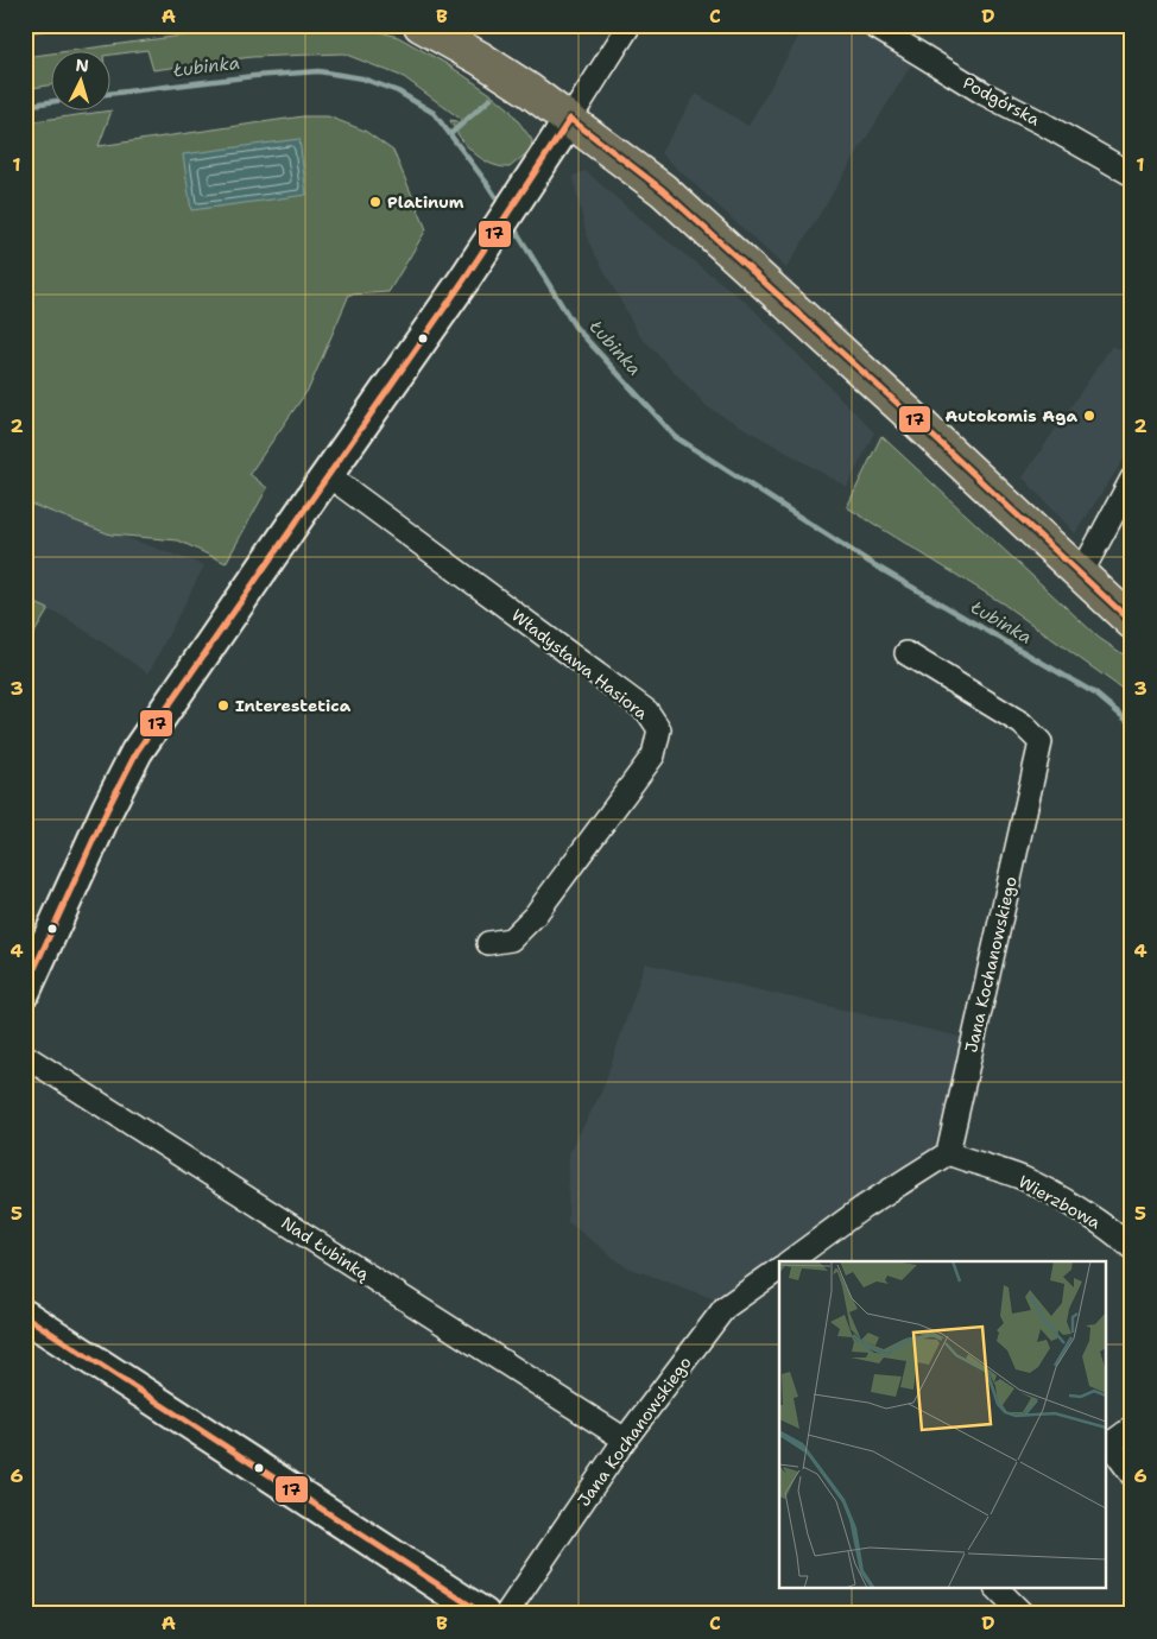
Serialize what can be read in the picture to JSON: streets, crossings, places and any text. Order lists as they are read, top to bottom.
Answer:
{
  "streets": {
    "street": [
      "Podgórska",
      "Władysława Hasiora",
      "Jana Kochanowskiego",
      "Wierzbowa",
      "Nad Łubinką"
    ]
  },
  "crossings": [
    ["Jana Kochanowskiego", "Wierzbowa"],
    ["Jana Kochanowskiego", "Nad Łubinką"]
  ],
  "water": ["Łubinka"],
  "places": ["Platinum", "Autokomis Aga", "Interestetica"],
  "lines": ["transit line 17"],
  "north": "top",
  "grid": {
    "columns": [
      "A",
      "B",
      "C",
      "D"
    ],
    "rows": [
      "1",
      "2",
      "3",
      "4",
      "5",
      "6"
    ]
  }
}
